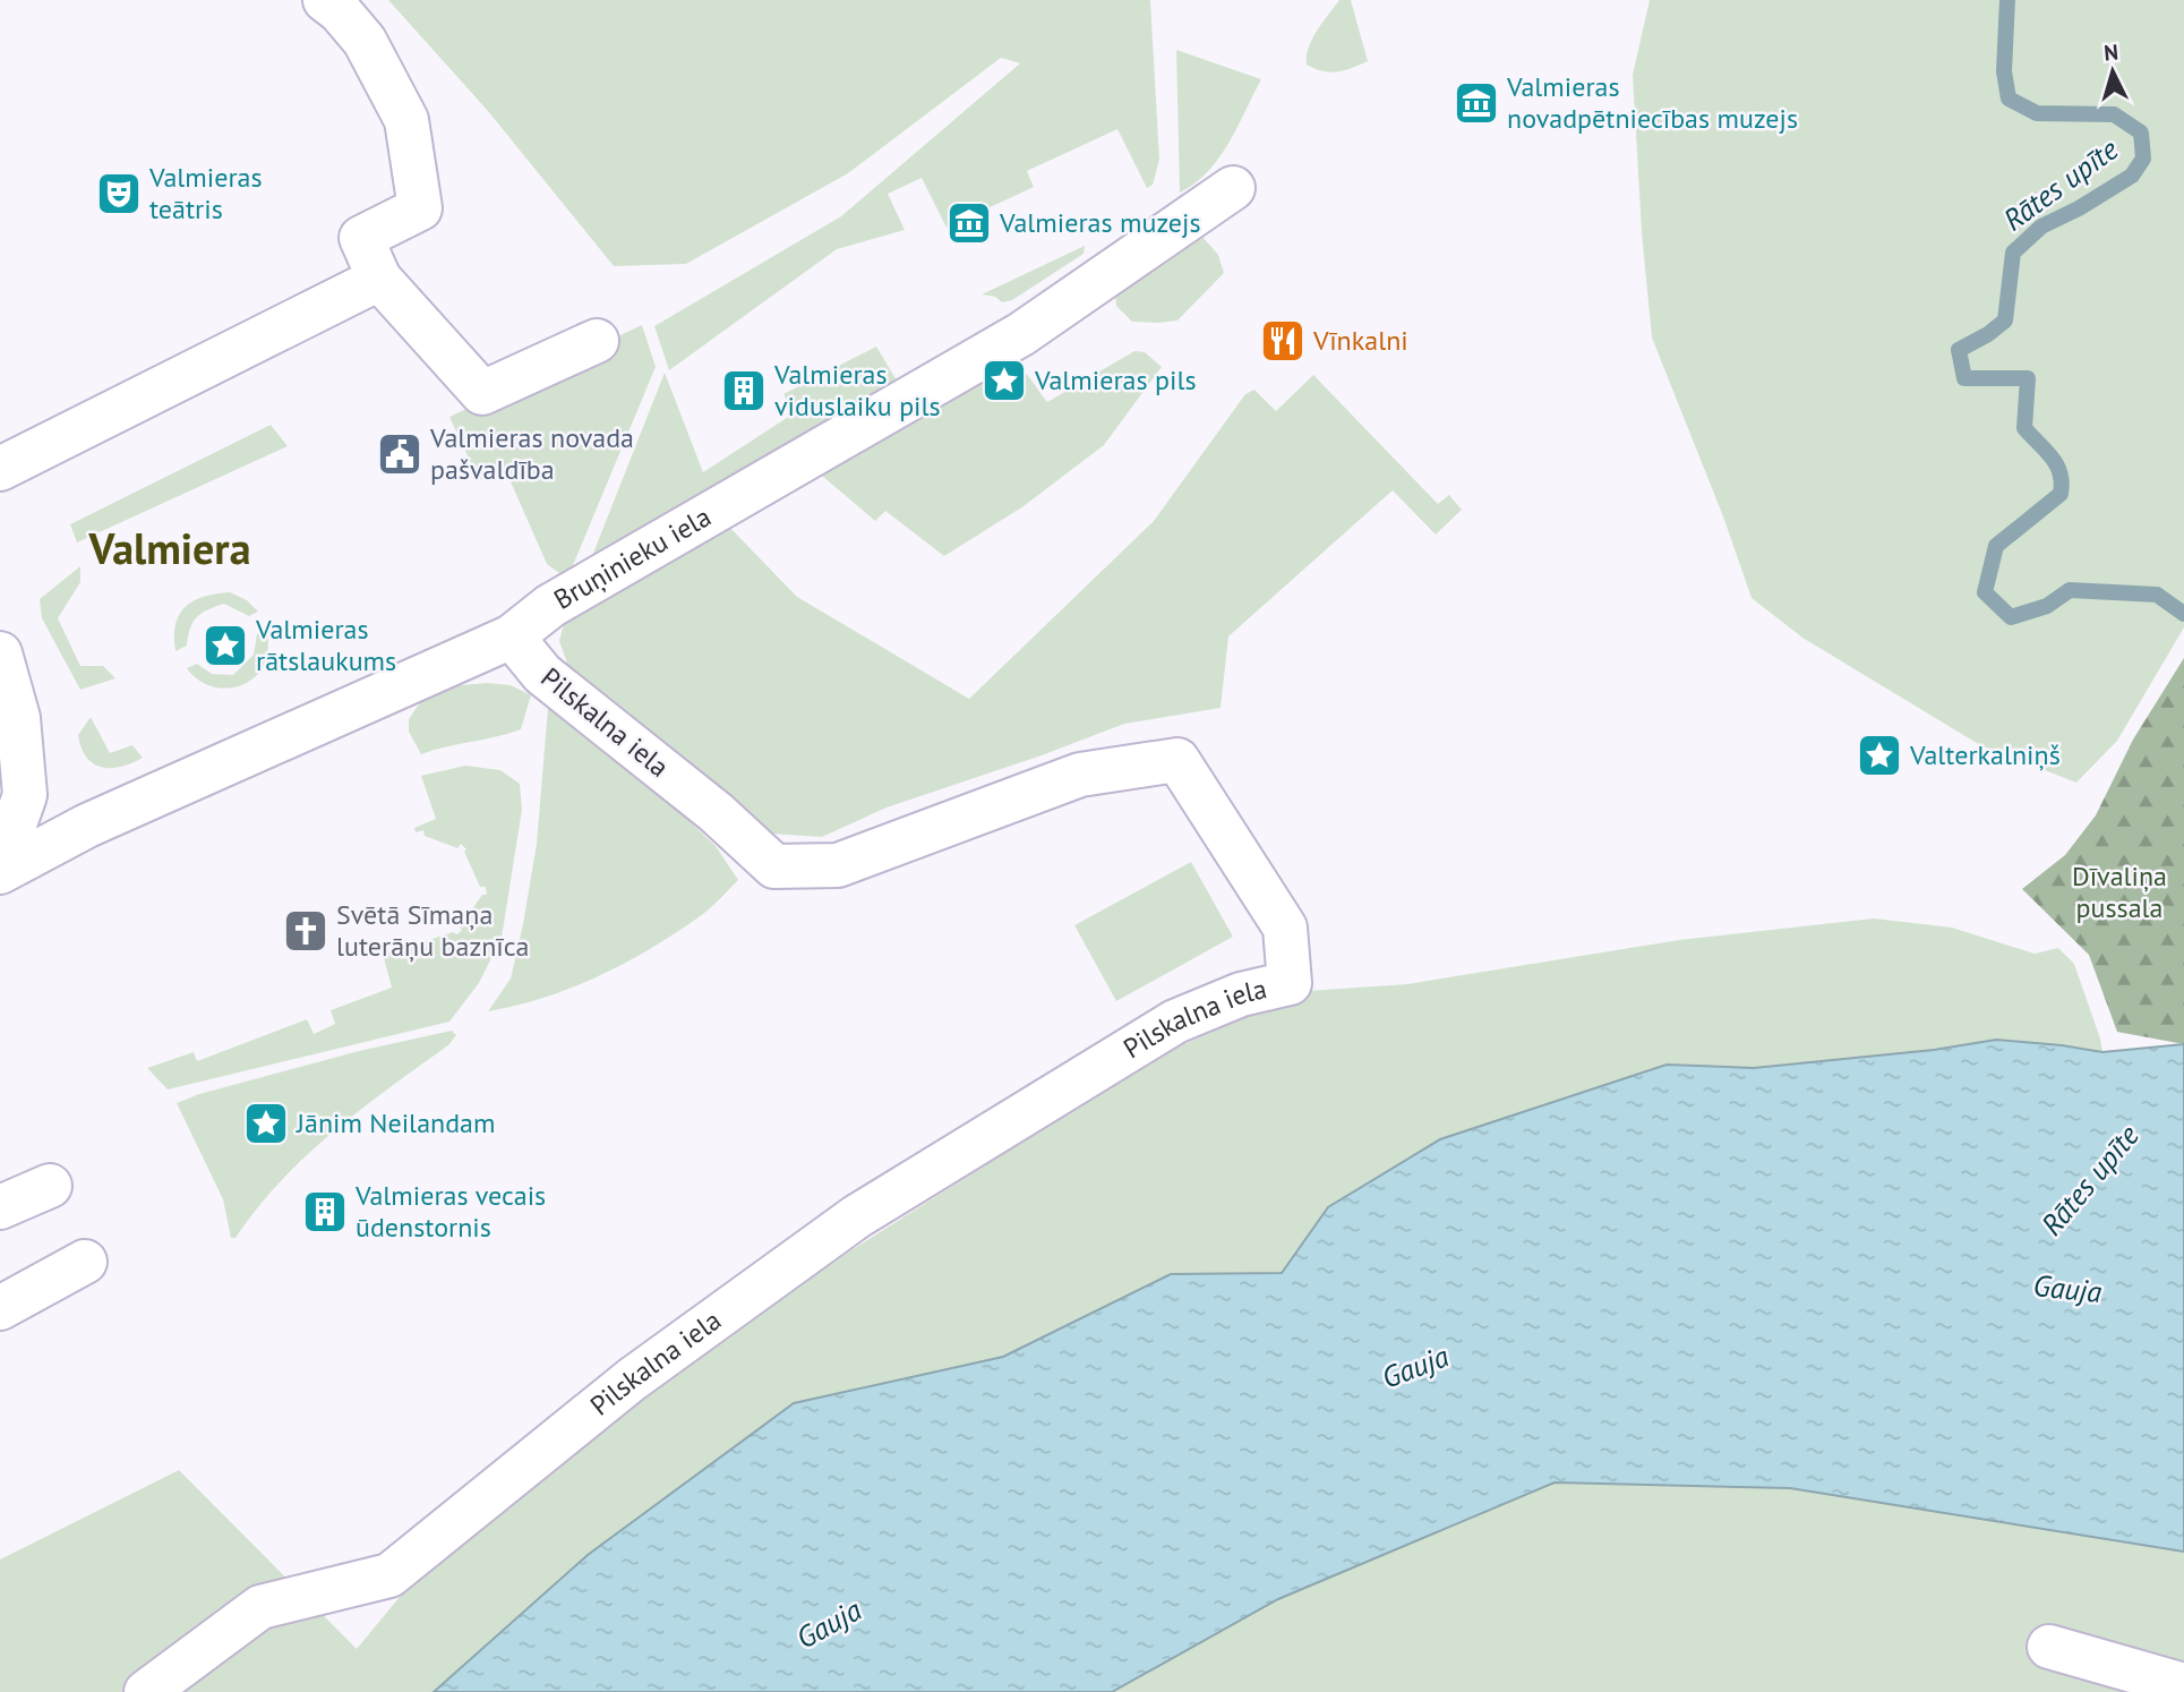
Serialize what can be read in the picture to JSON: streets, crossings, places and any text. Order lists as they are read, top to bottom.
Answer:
{
  "streets": {
    "street": ["Bruņinieku iela", "Pilskalna iela"]
  },
  "crossings": [
    ["Bruņinieku iela", "Pilskalna iela"]
  ],
  "districts": ["Valmiera"],
  "water": ["Rātes upīte", "Gauja"],
  "parks": ["Dīvaliņa pussala"],
  "places": {
    "museum": ["Valmieras novadpētniecības muzejs", "Valmieras muzejs"],
    "theatre": ["Valmieras teātris"],
    "restaurant": ["Vīnkalni"],
    "place": [
      "Valmieras pils",
      "Valmieras rātslaukums",
      "Valterkalniņš",
      "Jānim Neilandam"
    ],
    "building": ["Valmieras viduslaiku pils", "Valmieras vecais ūdenstornis"],
    "public building": ["Valmieras novada pašvaldība"],
    "church": ["Svētā Sīmaņa luterāņu baznīca"]
  },
  "north": "top"
}
